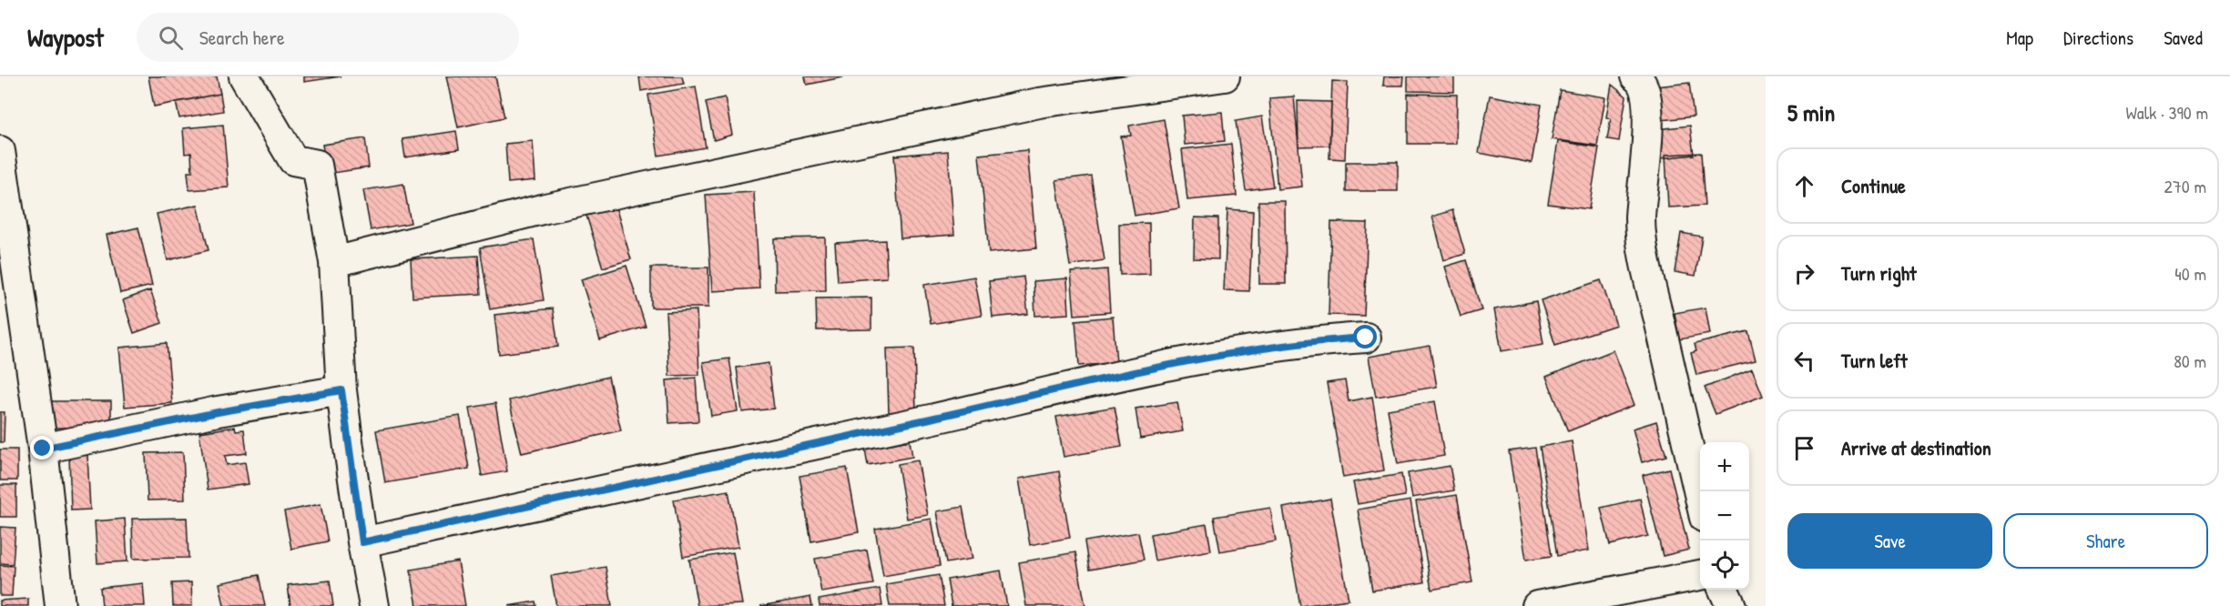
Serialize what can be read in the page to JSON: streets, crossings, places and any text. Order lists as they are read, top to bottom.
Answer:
{
  "page": {
    "header": "Waypost",
    "search": "Search here",
    "nav": ["Map", "Directions", "Saved"],
    "heading": ["5 min", "Walk · 390 m"],
    "list": [
      ["Continue", "270 m"],
      ["Turn right", "40 m"],
      ["Turn left", "80 m"],
      "Arrive at destination"
    ],
    "map_buttons": ["+", "−"],
    "buttons": ["Save", "Share"]
  }
}
